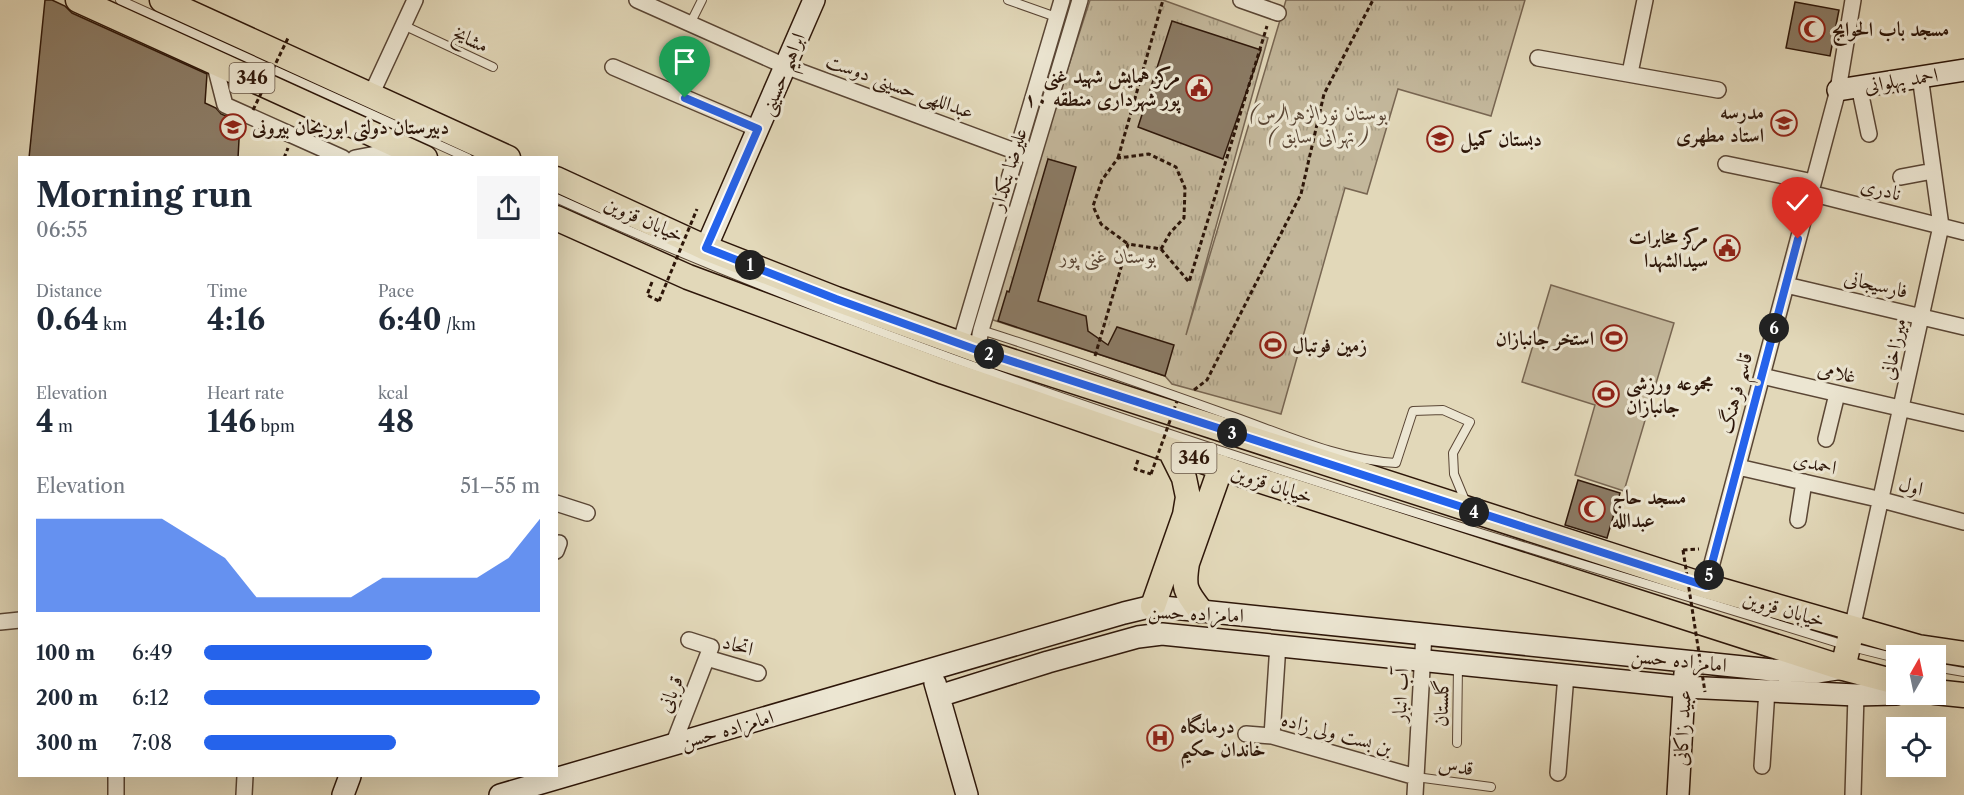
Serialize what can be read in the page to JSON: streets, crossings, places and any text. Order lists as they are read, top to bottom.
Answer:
{
  "streets": {
    "main road": [
      "ابراهیم حسینی",
      "346",
      "احمد پهلوانی",
      "خیابان قزوین",
      "امامزاده حسن",
      "عبید زاکانی"
    ],
    "street": [
      "عبداللهی حسینی دوست",
      "علیرضا بنکدار",
      "نادری",
      "فارسیجانی",
      "میرزاخانی",
      "غلامی",
      "قاسم فرهنگ",
      "احمدی",
      "اول",
      "اتحاد",
      "قربانی",
      "آب انبار",
      "بن بست ولی زاده"
    ],
    "lane": ["مشایخ", "گلستان", "قدس"]
  },
  "crossings": [
    ["ابراهیم حسینی", "عبداللهی حسینی دوست"],
    ["ابراهیم حسینی", "خیابان قزوین"],
    ["احمد پهلوانی", "میرزاخانی"],
    ["احمد پهلوانی", "قاسم فرهنگ"],
    ["عبداللهی حسینی دوست", "علیرضا بنکدار"],
    ["علیرضا بنکدار", "خیابان قزوین"],
    ["نادری", "میرزاخانی"],
    ["نادری", "قاسم فرهنگ"],
    ["خیابان قزوین", "میرزاخانی"],
    ["خیابان قزوین", "قاسم فرهنگ"],
    ["خیابان قزوین", "امامزاده حسن"],
    ["فارسیجانی", "میرزاخانی"],
    ["فارسیجانی", "قاسم فرهنگ"],
    ["میرزاخانی", "غلامی"],
    ["میرزاخانی", "احمدی"],
    ["میرزاخانی", "اول"],
    ["میرزاخانی", "امامزاده حسن"],
    ["غلامی", "قاسم فرهنگ"],
    ["قاسم فرهنگ", "احمدی"],
    ["احمدی", "اول"],
    ["امامزاده حسن", "قربانی"],
    ["امامزاده حسن", "آب انبار"],
    ["امامزاده حسن", "گلستان"],
    ["امامزاده حسن", "عبید زاکانی"],
    ["اتحاد", "قربانی"],
    ["آب انبار", "بن بست ولی زاده"],
    ["آب انبار", "قدس"],
    ["بن بست ولی زاده", "قدس"]
  ],
  "parks": ["بوستان نورالزهرا(س) ( تهرانی سابق )", "بوستان غنی پور"],
  "places": {
    "mosque": ["مسجد باب الحوایج", "مسجد حاج عبدالله"],
    "public building": ["مرکز همایش شهید غنی پور شهرداری منطقه ۱۰", "مرکز مخابرات سیدالشهدا"],
    "school or university": ["مدرسه استاد مطهری", "دبیرستان دولتی ابوریحان بیرونی", "دبستان کمیل"],
    "sports": ["استخر جانبازان", "زمین فوتبال", "مجموعه ورزشی جانبازان"],
    "hospital": ["درمانگاه خاندان حکیم"]
  },
  "north": "top",
  "page": {
    "heading": ["Morning run", "06:55"],
    "pins": [
      "1",
      "6",
      "2",
      "3",
      "4",
      "5"
    ],
    "stats": [
      ["Distance", "0.64 km"],
      ["Time", "4:16"],
      ["Pace", "6:40 /km"],
      ["Elevation", "4 m"],
      ["Heart rate", "146 bpm"],
      ["kcal", "48"]
    ],
    "chart": ["Elevation", "51–55 m"],
    "list": [
      {
        "name": "100 m",
        "note": "6:49"
      },
      {
        "name": "200 m",
        "note": "6:12"
      },
      {
        "name": "300 m",
        "note": "7:08"
      }
    ]
  }
}
